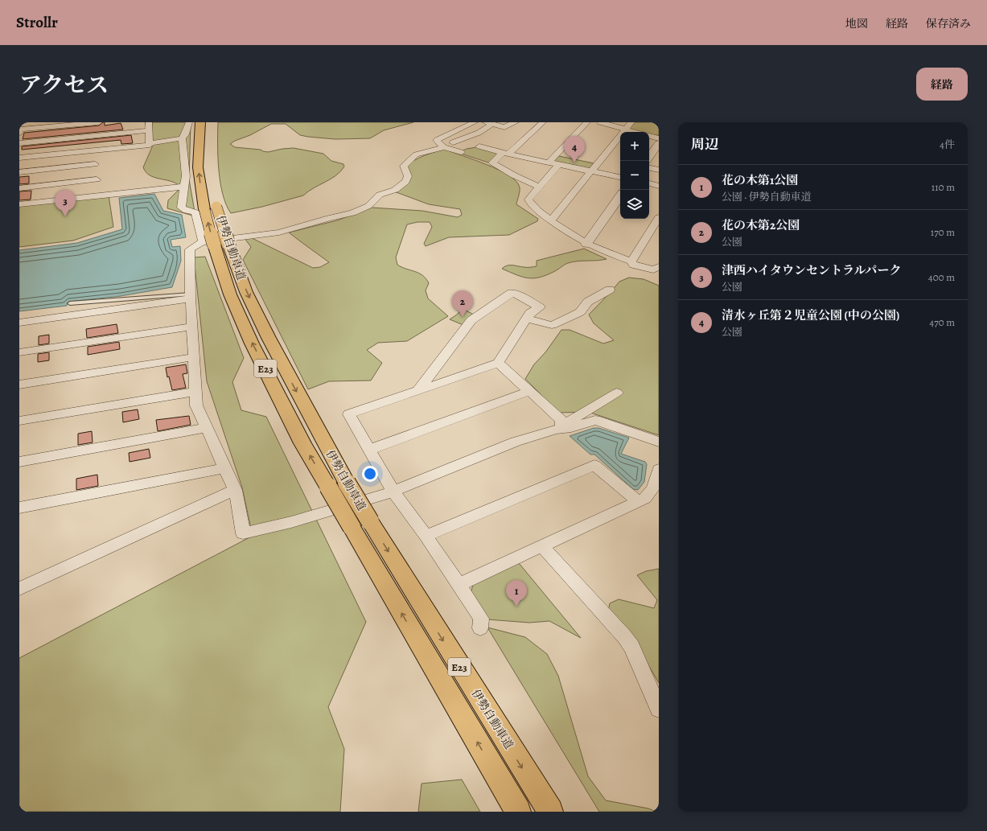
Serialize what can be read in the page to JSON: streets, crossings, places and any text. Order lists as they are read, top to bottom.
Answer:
{
  "streets": {
    "highway": ["伊勢自動車道", "E23"]
  },
  "page": {
    "header": "Strollr",
    "nav": ["地図", "経路", "保存済み"],
    "title": "アクセス",
    "buttons": "経路",
    "heading": ["周辺", "4件"],
    "map_buttons": ["+", "−"],
    "pins": [
      "4",
      "3",
      "2",
      "1"
    ],
    "list": [
      {
        "mark": "1",
        "name": "花の木第1公園",
        "note": "公園 · 伊勢自動車道",
        "value": "110 m"
      },
      {
        "mark": "2",
        "name": "花の木第2公園",
        "note": "公園",
        "value": "170 m"
      },
      {
        "mark": "3",
        "name": "津西ハイタウンセントラルパーク",
        "note": "公園",
        "value": "400 m"
      },
      {
        "mark": "4",
        "name": "清水ヶ丘第２児童公園 (中の公園)",
        "note": "公園",
        "value": "470 m"
      }
    ]
  }
}
